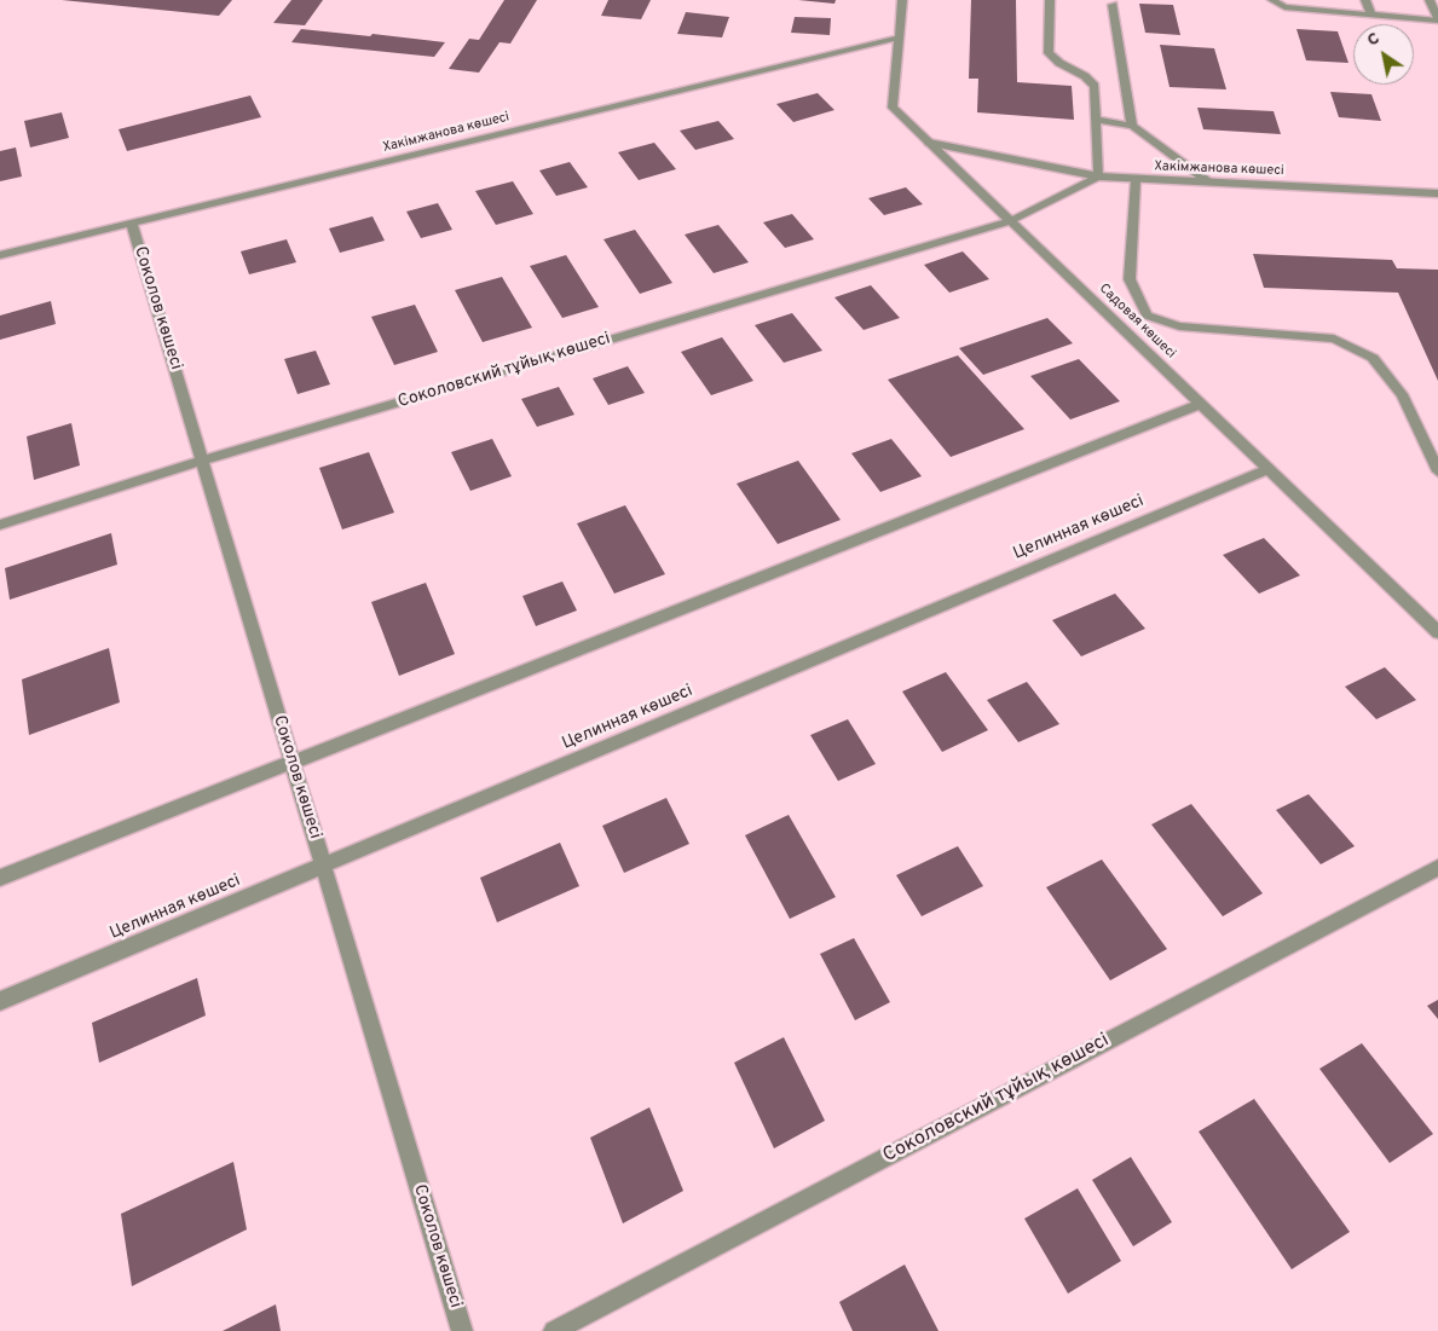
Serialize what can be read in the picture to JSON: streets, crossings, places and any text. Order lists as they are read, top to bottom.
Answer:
{
  "streets": {
    "street": [
      "Хакімжанова көшесі",
      "Соколов көшесі",
      "Садовая көшесі",
      "Соколовский тұйық көшесі",
      "Целинная көшесі"
    ]
  },
  "crossings": [
    ["Хакімжанова көшесі", "Соколов көшесі"],
    ["Хакімжанова көшесі", "Садовая көшесі"],
    ["Соколов көшесі", "Соколовский тұйық көшесі"],
    ["Соколов көшесі", "Целинная көшесі"],
    ["Садовая көшесі", "Соколовский тұйық көшесі"],
    ["Садовая көшесі", "Целинная көшесі"]
  ],
  "north": "top left"
}
